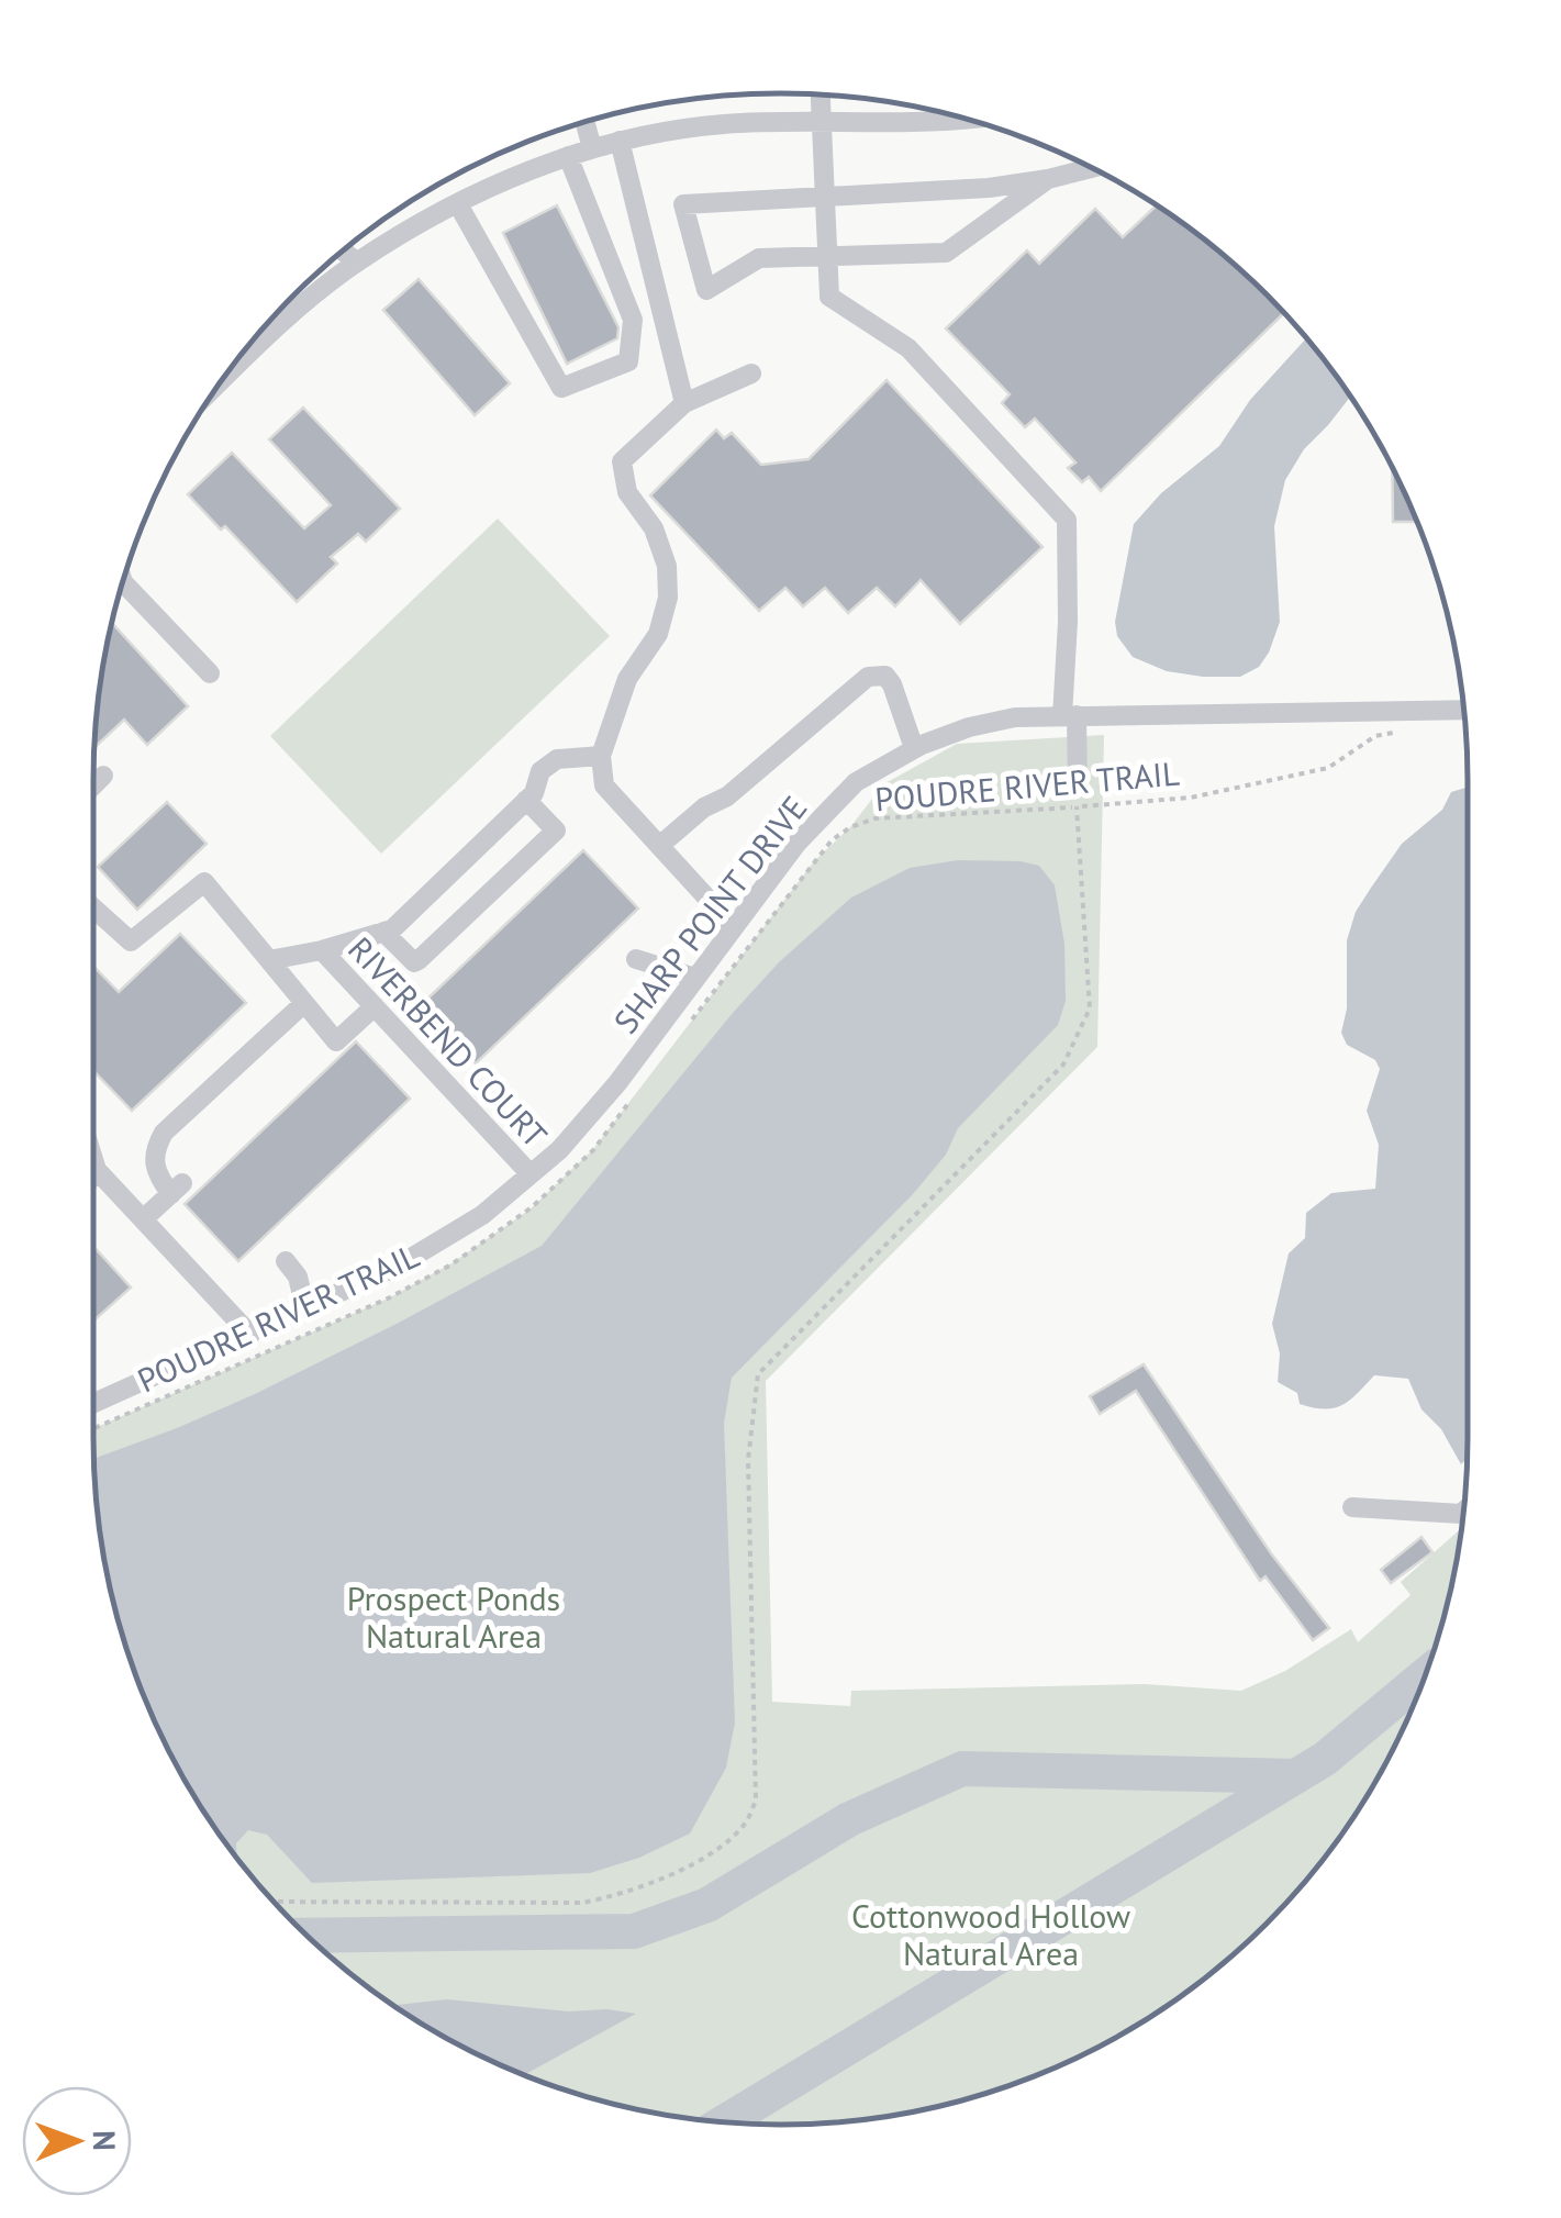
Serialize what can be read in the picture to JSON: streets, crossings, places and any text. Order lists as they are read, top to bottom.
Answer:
{
  "streets": {
    "street": ["SHARP POINT DRIVE", "RIVERBEND COURT"],
    "path": ["POUDRE RIVER TRAIL"]
  },
  "crossings": [
    ["SHARP POINT DRIVE", "RIVERBEND COURT"]
  ],
  "parks": ["Prospect Ponds Natural Area", "Cottonwood Hollow Natural Area"],
  "north": "right"
}
